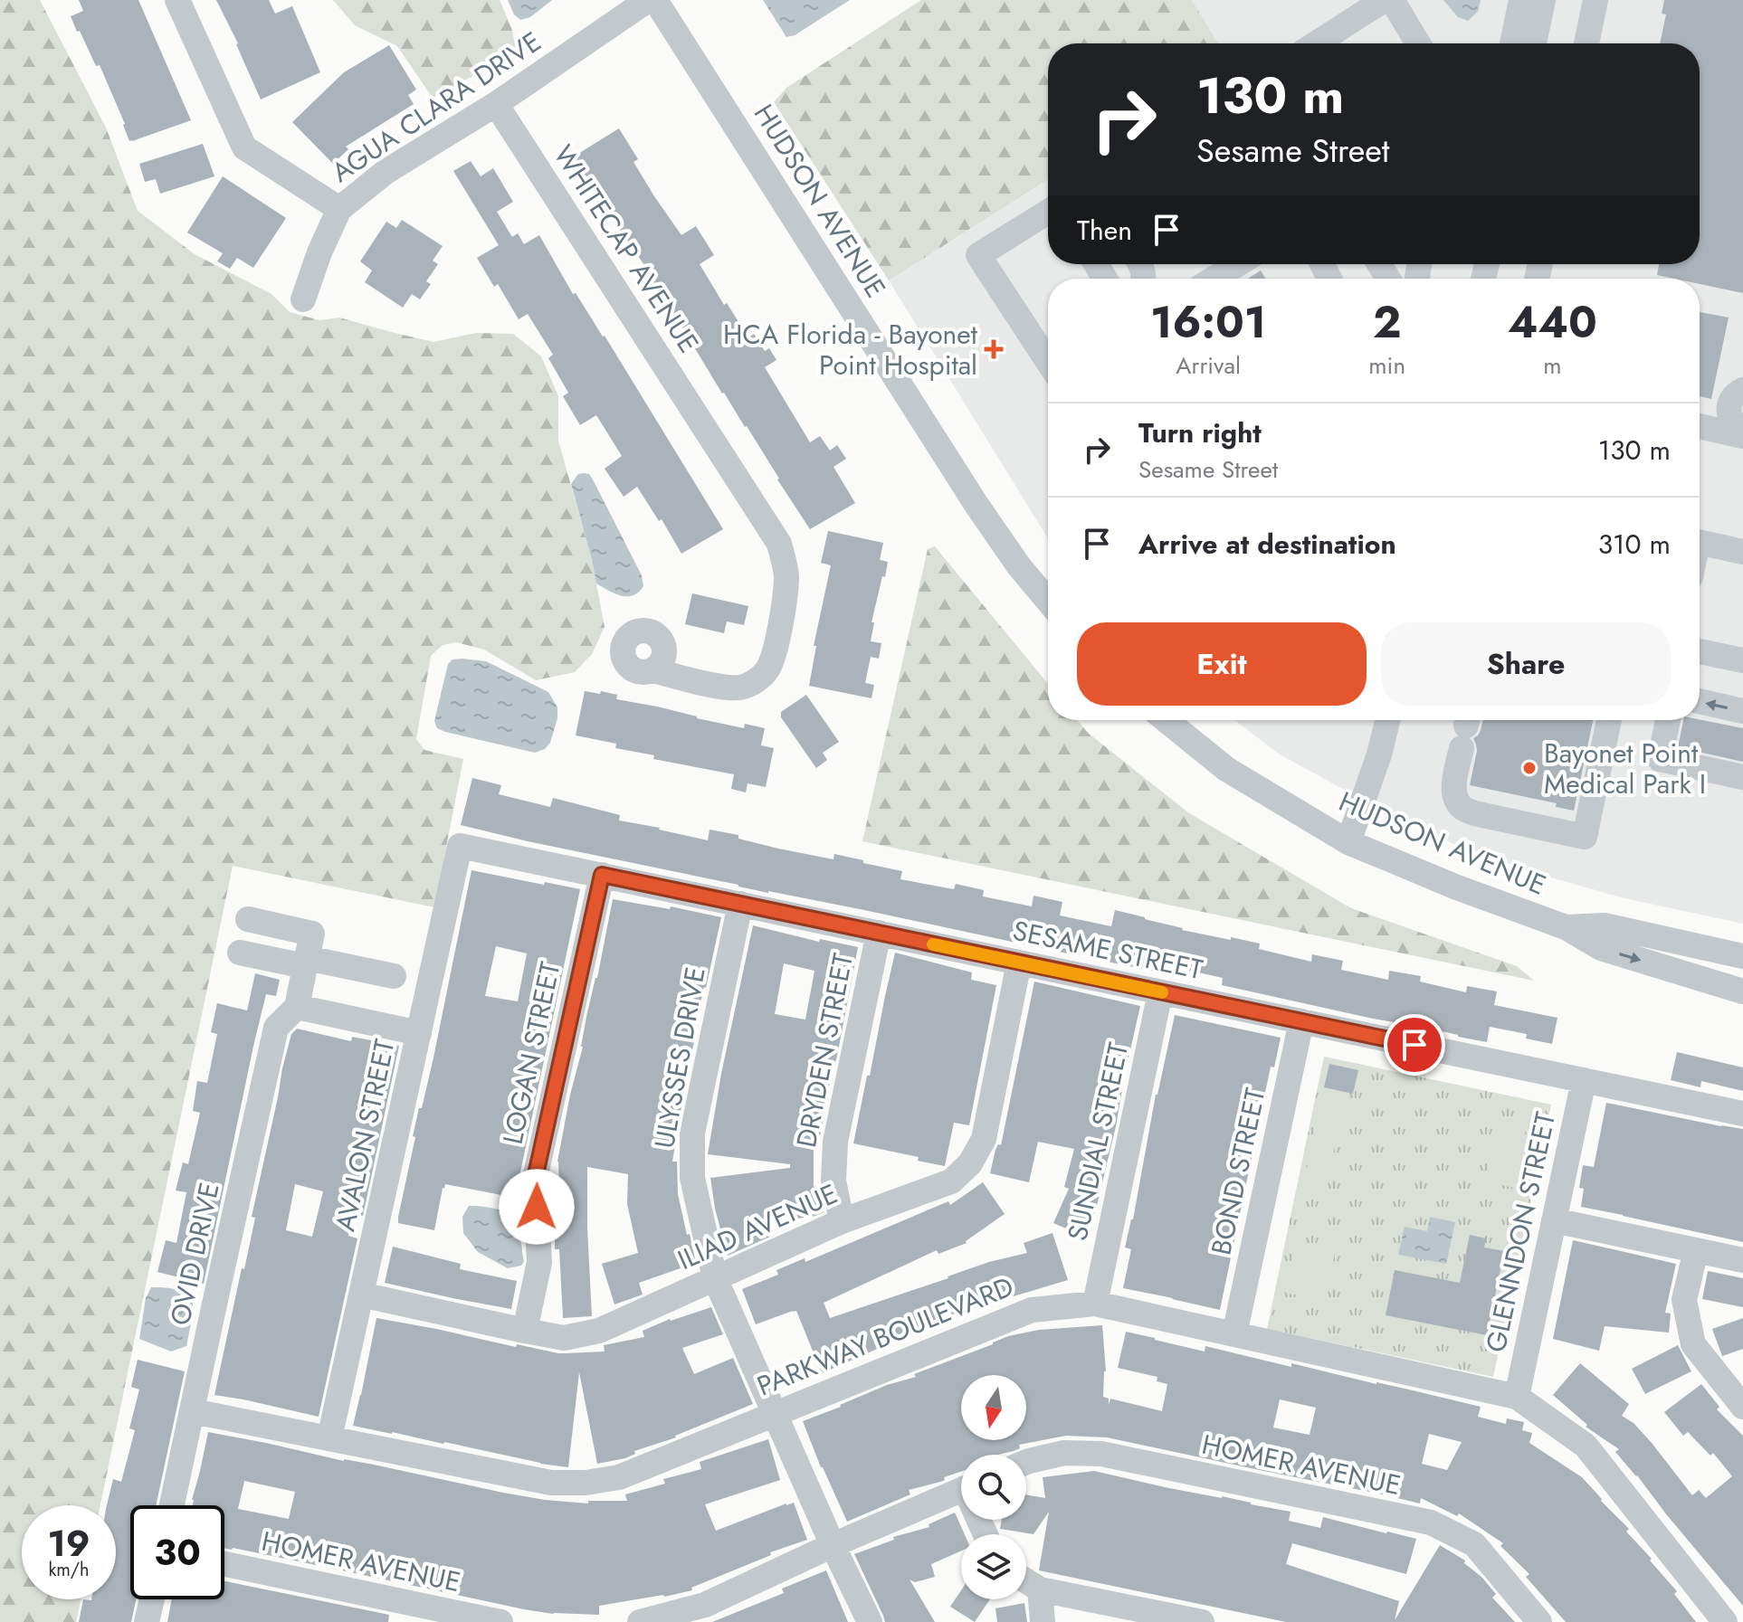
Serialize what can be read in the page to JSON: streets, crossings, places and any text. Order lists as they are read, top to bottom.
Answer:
{
  "streets": {
    "street": [
      "AGUA CLARA DRIVE",
      "HUDSON AVENUE",
      "WHITECAP AVENUE",
      "SESAME STREET",
      "DRYDEN STREET",
      "LOGAN STREET",
      "ULYSSES DRIVE",
      "AVALON STREET",
      "SUNDIAL STREET",
      "BOND STREET",
      "ILIAD AVENUE",
      "GLENNDON STREET",
      "OVID DRIVE",
      "PARKWAY BOULEVARD",
      "HOMER AVENUE"
    ]
  },
  "crossings": [
    ["AGUA CLARA DRIVE", "WHITECAP AVENUE"],
    ["SESAME STREET", "DRYDEN STREET"],
    ["SESAME STREET", "LOGAN STREET"],
    ["SESAME STREET", "ULYSSES DRIVE"],
    ["SESAME STREET", "AVALON STREET"],
    ["SESAME STREET", "SUNDIAL STREET"],
    ["SESAME STREET", "BOND STREET"],
    ["SESAME STREET", "ILIAD AVENUE"],
    ["SESAME STREET", "GLENNDON STREET"],
    ["DRYDEN STREET", "ILIAD AVENUE"],
    ["LOGAN STREET", "ILIAD AVENUE"],
    ["ULYSSES DRIVE", "ILIAD AVENUE"],
    ["ULYSSES DRIVE", "PARKWAY BOULEVARD"],
    ["AVALON STREET", "ILIAD AVENUE"],
    ["AVALON STREET", "PARKWAY BOULEVARD"],
    ["SUNDIAL STREET", "PARKWAY BOULEVARD"],
    ["BOND STREET", "PARKWAY BOULEVARD"],
    ["GLENNDON STREET", "PARKWAY BOULEVARD"],
    ["OVID DRIVE", "PARKWAY BOULEVARD"]
  ],
  "places": {
    "health": ["HCA Florida - Bayonet Point Hospital"],
    "other": ["Bayonet Point Medical Park I"]
  },
  "north": "bottom",
  "page": {
    "turn": ["130 m", "Sesame Street"],
    "then": "Then",
    "eta": [
      "16:01",
      "Arrival",
      "2",
      "min",
      "440",
      "m"
    ],
    "list": [
      {
        "name": "Turn right",
        "note": "Sesame Street",
        "value": "130 m"
      },
      {
        "name": "Arrive at destination",
        "value": "310 m"
      }
    ],
    "buttons": ["Exit", "Share"],
    "speed": "19 km/h",
    "limit": "30"
  }
}
